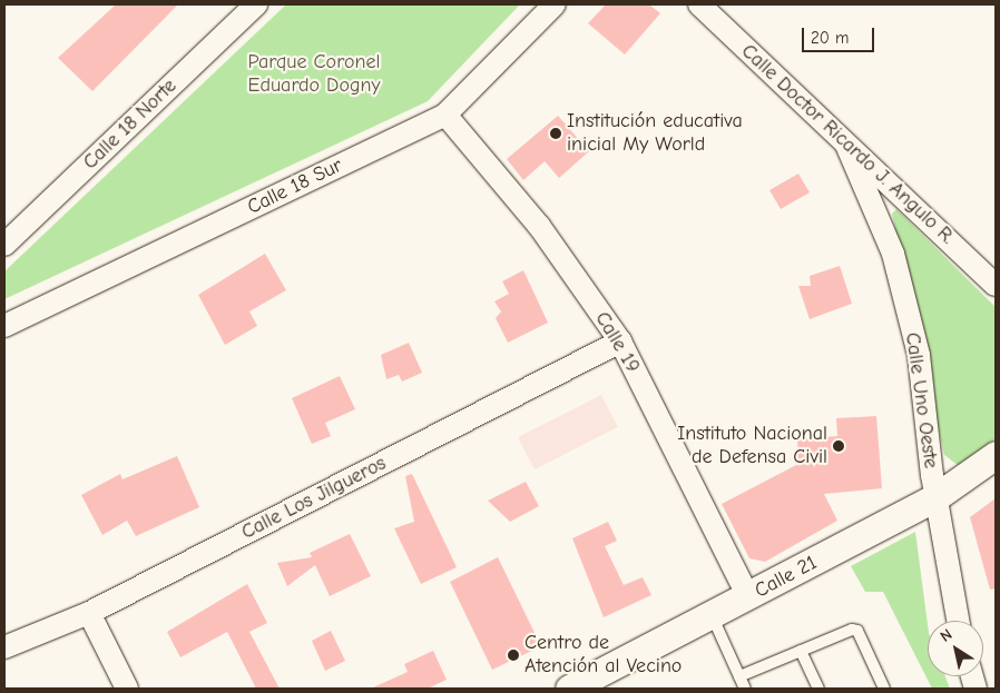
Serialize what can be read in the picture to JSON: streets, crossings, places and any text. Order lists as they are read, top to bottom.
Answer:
{
  "streets": {
    "street": [
      "Calle 18 Norte",
      "Calle Doctor Ricardo J. Angulo R.",
      "Calle 18 Sur",
      "Calle 19",
      "Calle Uno Oeste",
      "Calle Los Jilgueros",
      "Calle 21"
    ]
  },
  "crossings": [
    ["Calle Doctor Ricardo J. Angulo R.", "Calle Uno Oeste"],
    ["Calle 18 Sur", "Calle 19"],
    ["Calle 19", "Calle Los Jilgueros"],
    ["Calle 19", "Calle 21"],
    ["Calle Uno Oeste", "Calle 21"]
  ],
  "parks": ["Parque Coronel Eduardo Dogny"],
  "places": ["Institución educativa inicial My World", "Instituto Nacional de Defensa Civil", "Centro de Atención al Vecino"],
  "scale_bar": "20 m",
  "north": "top left"
}
